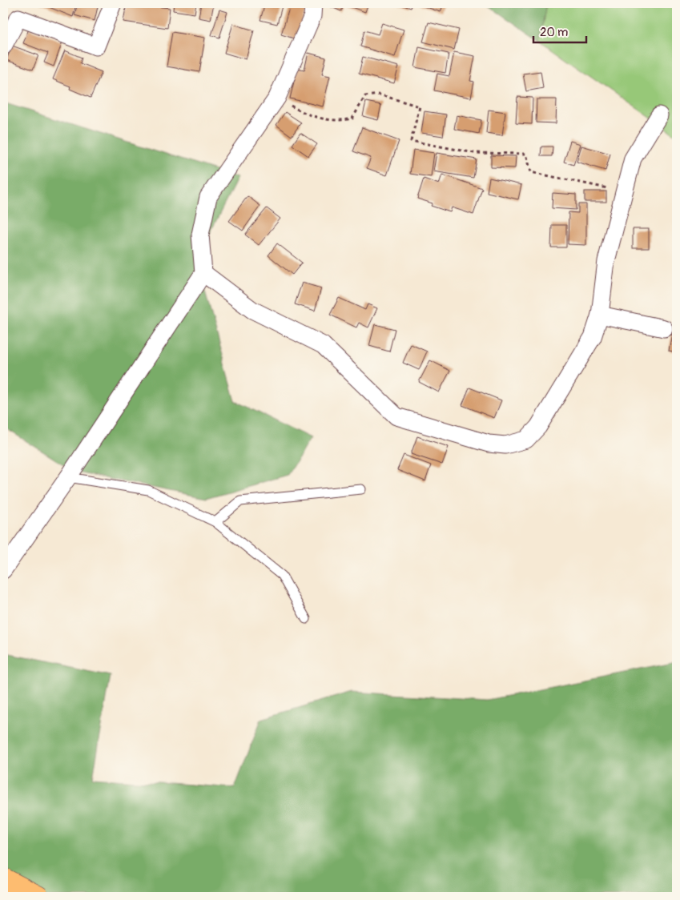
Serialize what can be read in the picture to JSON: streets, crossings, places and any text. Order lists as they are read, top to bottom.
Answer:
{
  "scale_bar": "20 m"
}
